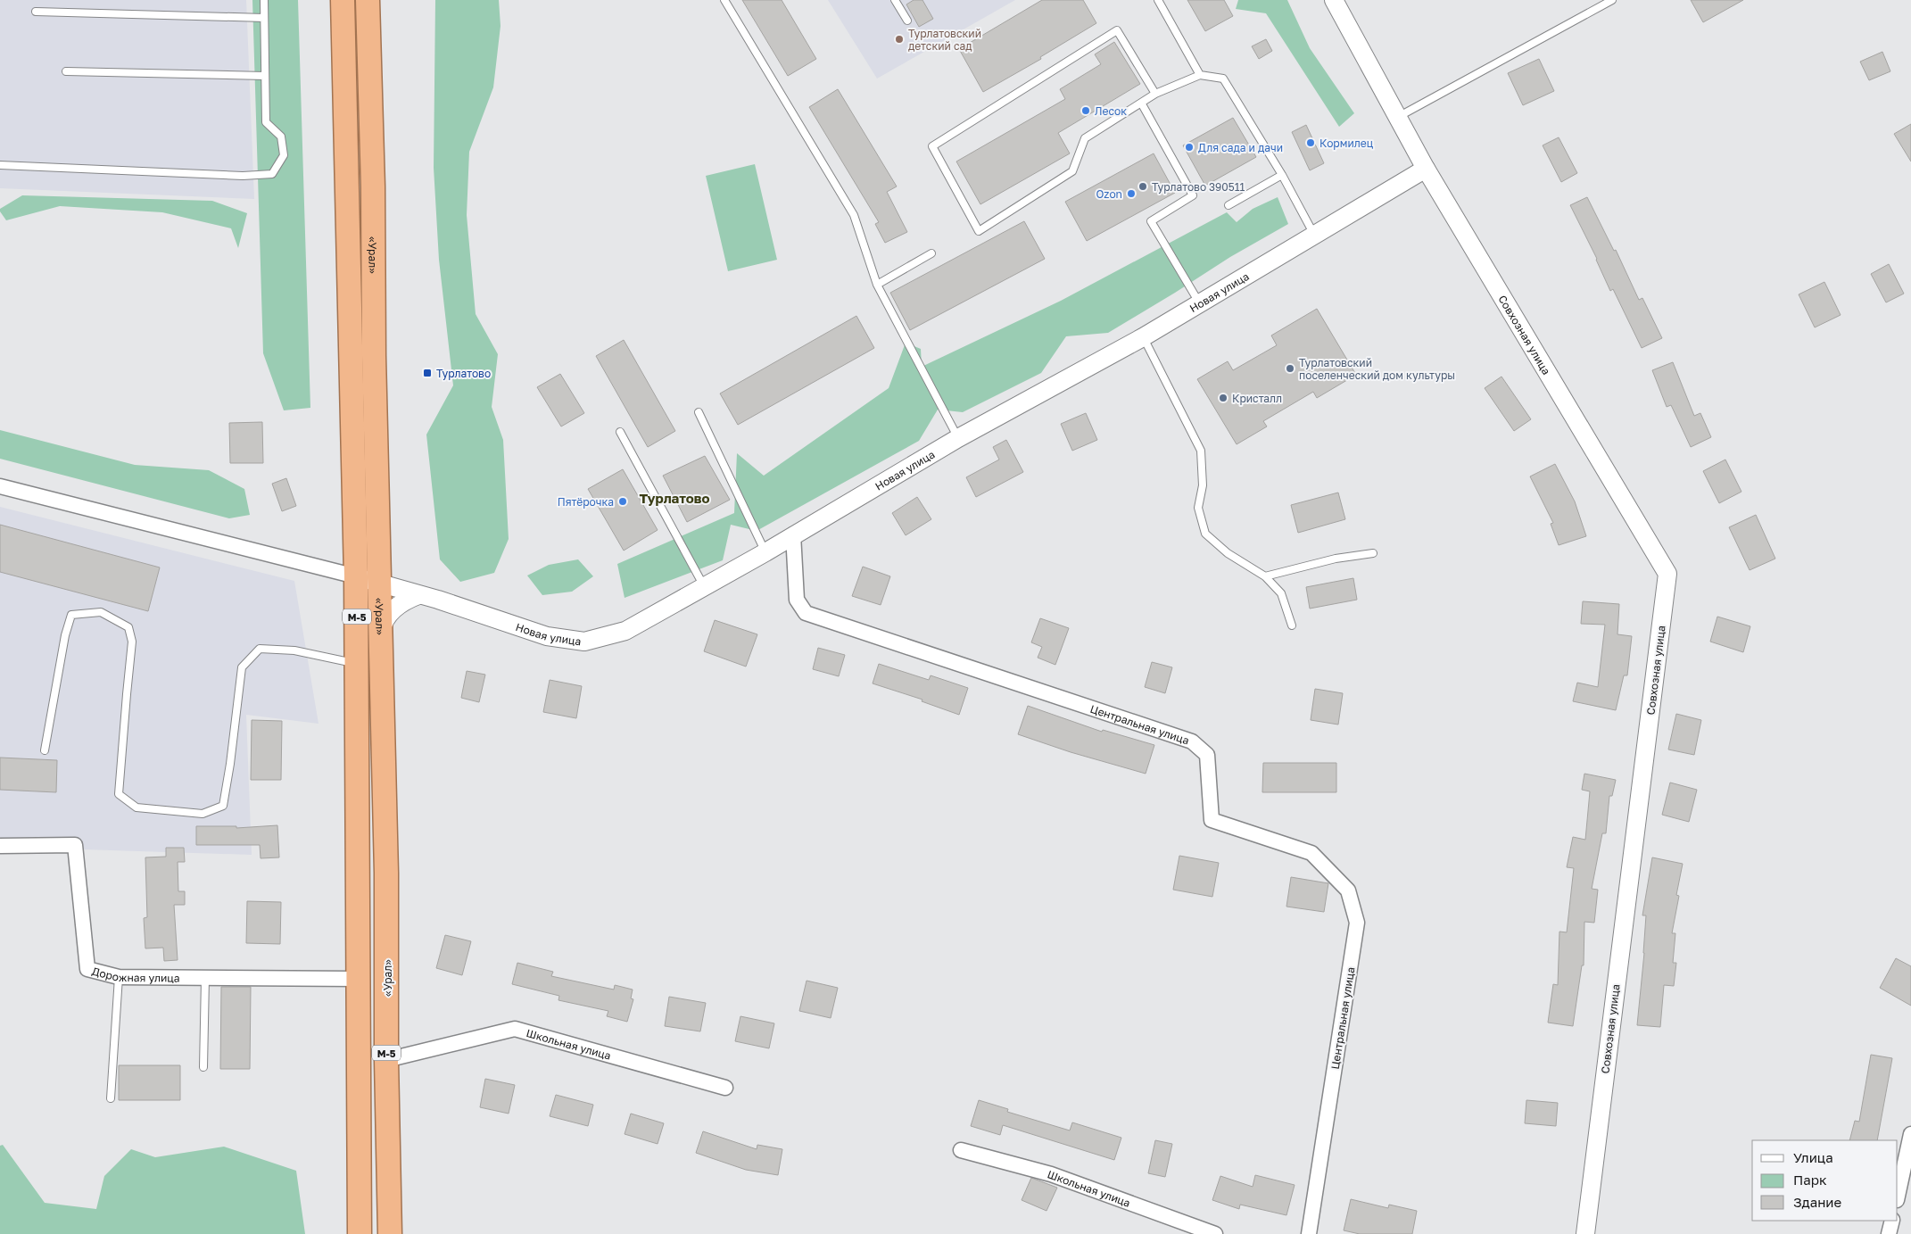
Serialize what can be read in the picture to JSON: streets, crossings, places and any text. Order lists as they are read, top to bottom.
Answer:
{
  "streets": {
    "highway": ["«Урал»", "М-5"],
    "street": [
      "Новая улица",
      "Совхозная улица",
      "Центральная улица",
      "Дорожная улица",
      "Школьная улица"
    ]
  },
  "crossings": [
    ["«Урал»", "Новая улица"],
    ["«Урал»", "Школьная улица"],
    ["Новая улица", "Совхозная улица"],
    ["Новая улица", "М-5"],
    ["Новая улица", "Центральная улица"],
    ["М-5", "Дорожная улица"]
  ],
  "districts": ["Турлатово"],
  "places": {
    "other": [
      "Турлатовский детский сад",
      "Лесок",
      "Кормилец",
      "Для сада и дачи",
      "Турлатово 390511",
      "Ozon",
      "Турлатовский поселенческий дом культуры",
      "Кристалл",
      "Пятёрочка"
    ],
    "transit": ["Турлатово"]
  },
  "legend": ["Улица", "Парк", "Здание"]
}
